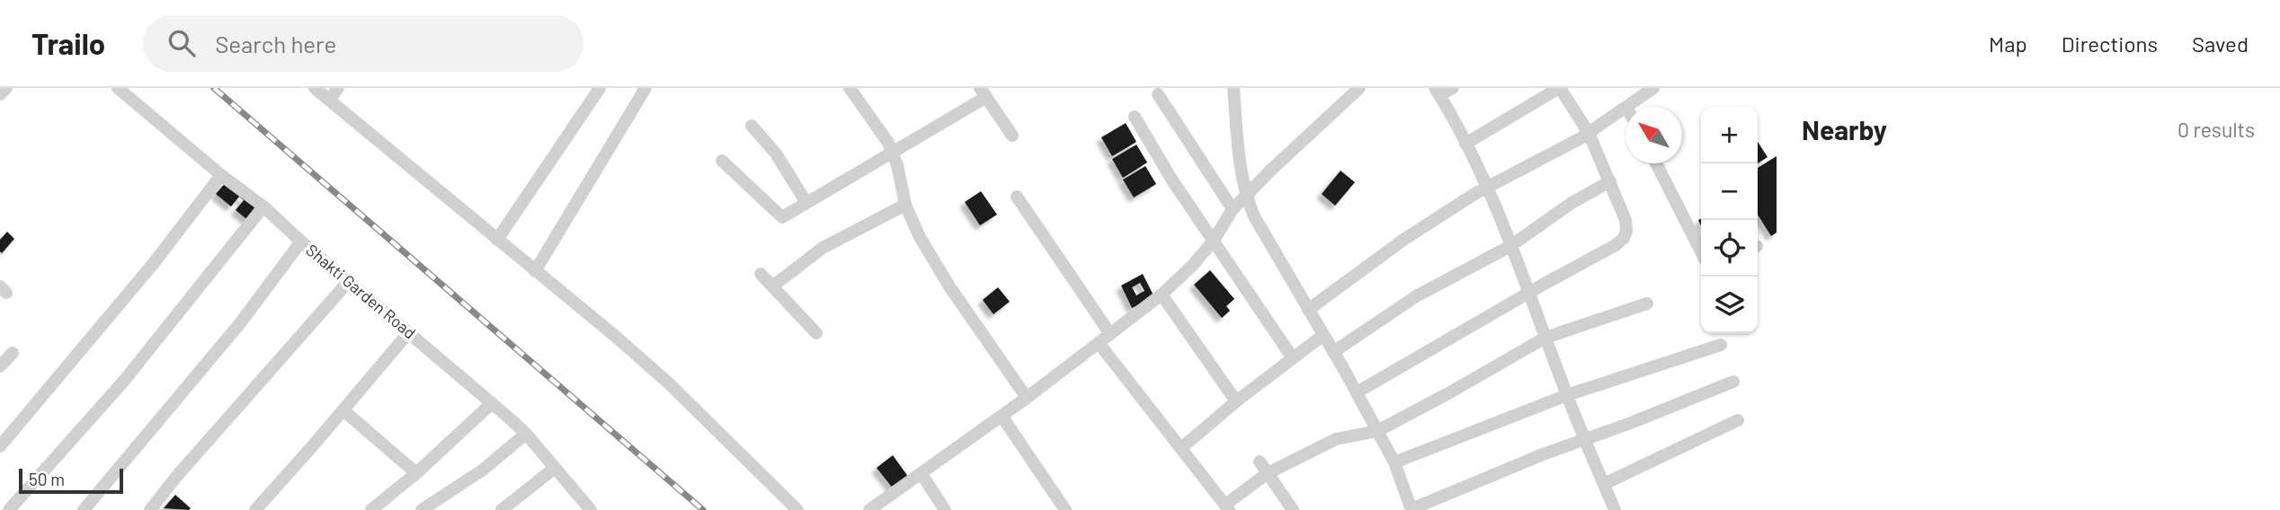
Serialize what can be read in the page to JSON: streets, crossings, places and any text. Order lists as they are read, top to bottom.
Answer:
{
  "streets": {
    "street": ["Shakti Garden Road"]
  },
  "scale_bar": "50 m",
  "north": "top left",
  "page": {
    "header": "Trailo",
    "search": "Search here",
    "nav": ["Map", "Directions", "Saved"],
    "heading": ["Nearby", "0 results"],
    "map_buttons": ["+", "−"],
    "scale": "50 m"
  }
}
